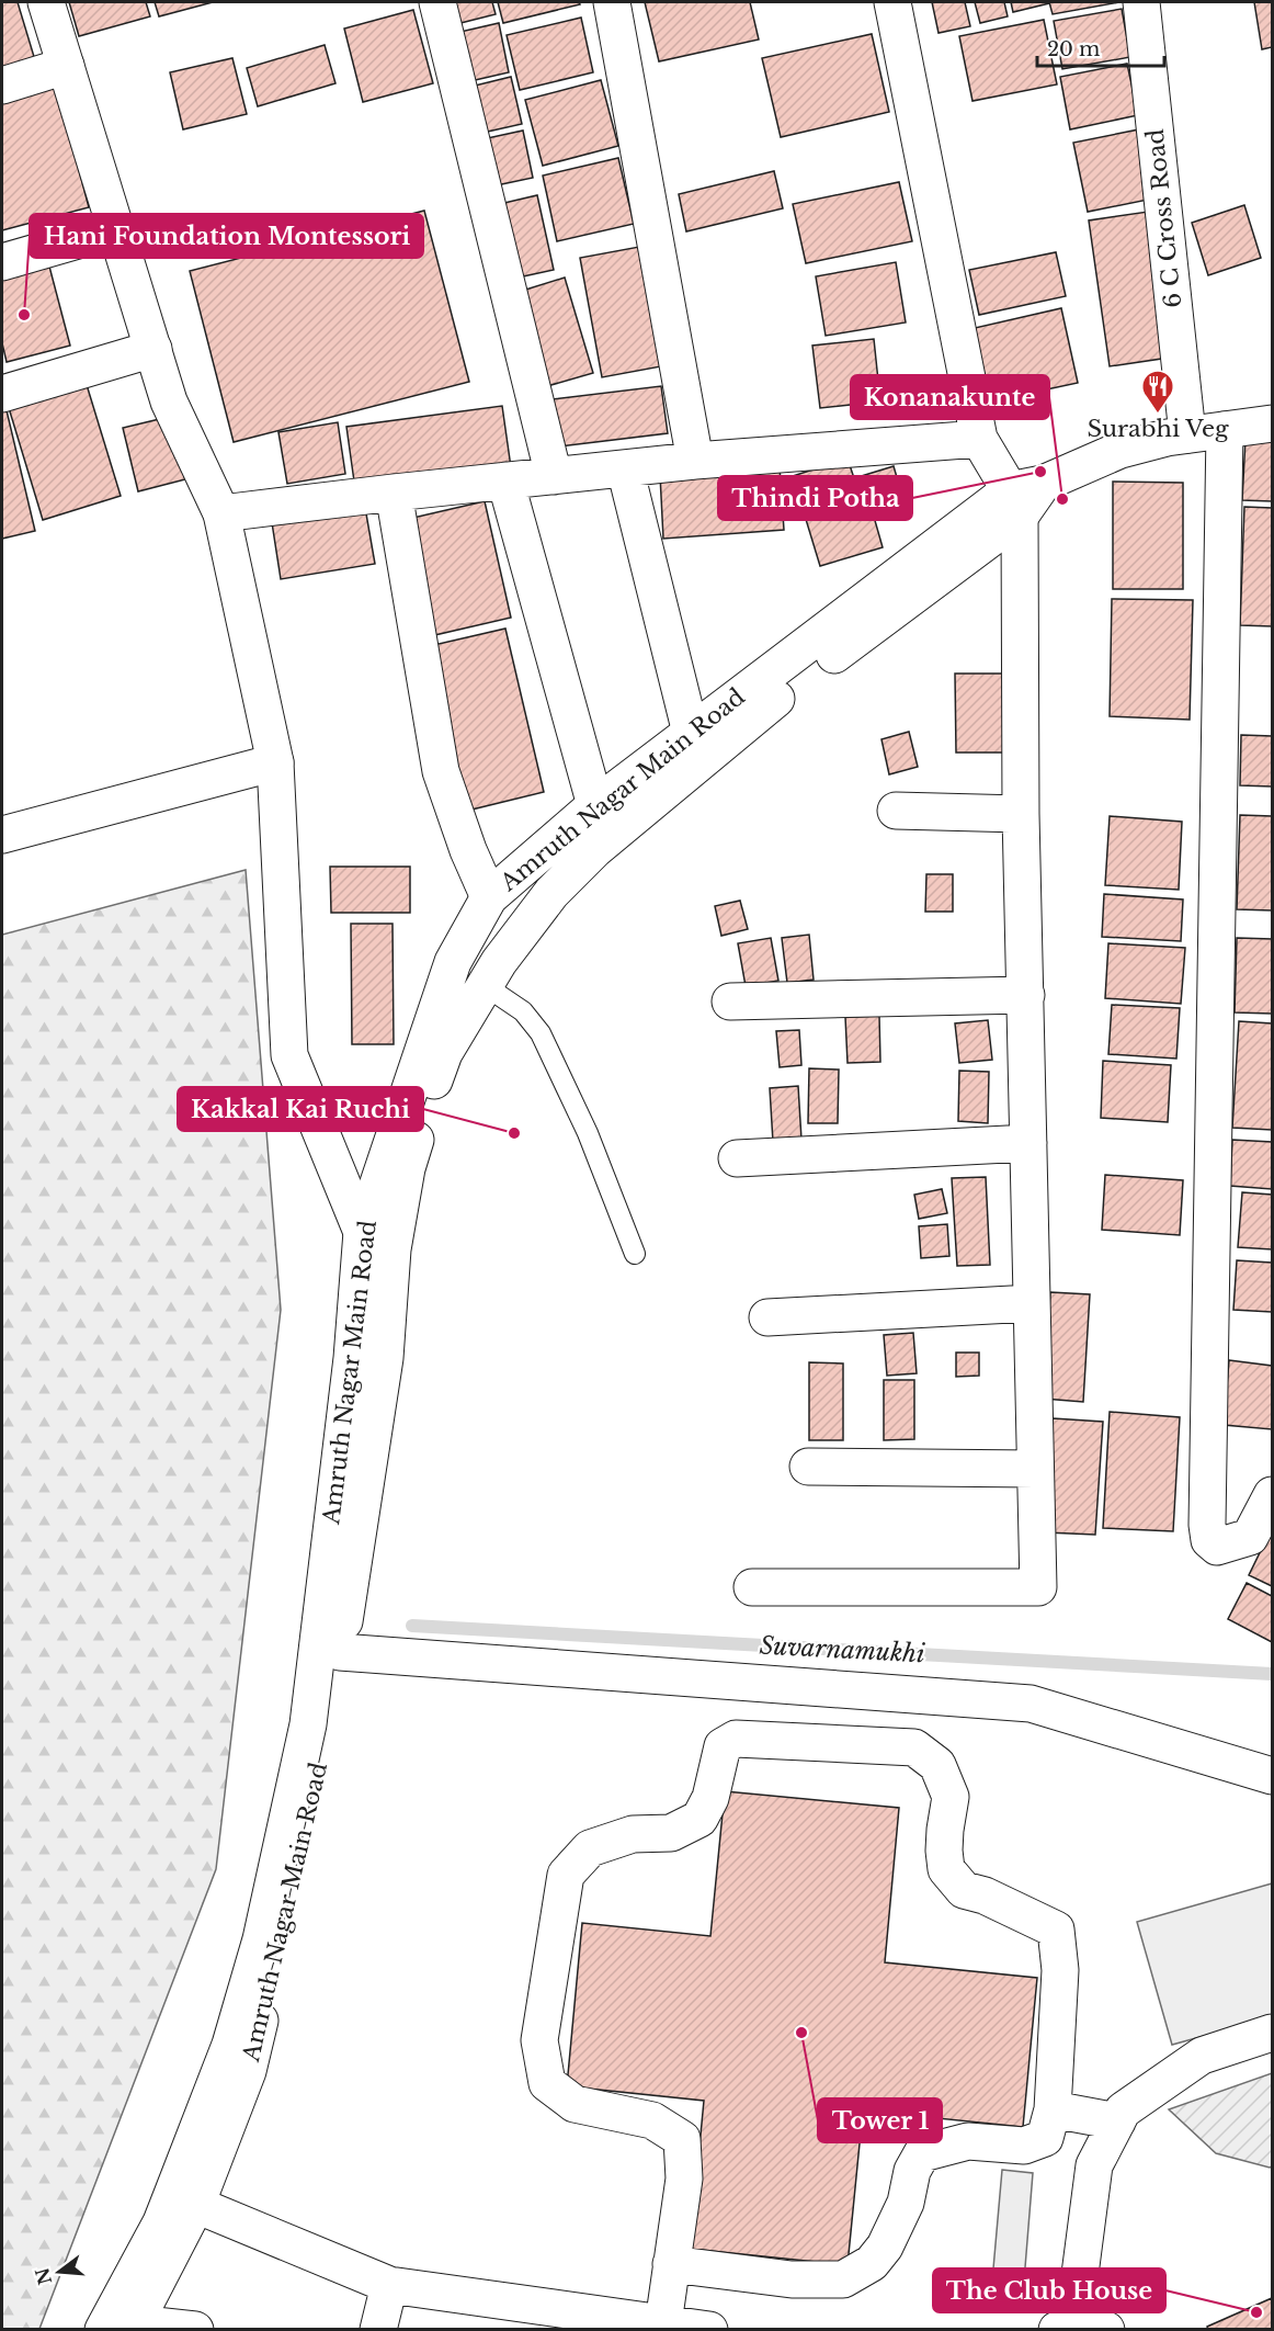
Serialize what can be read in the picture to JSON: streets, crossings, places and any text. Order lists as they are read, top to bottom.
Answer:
{
  "streets": {
    "street": ["6 C Cross Road", "Amruth Nagar Main Road"]
  },
  "crossings": [
    ["6 C Cross Road", "Amruth Nagar Main Road"]
  ],
  "water": ["Suvarnamukhi"],
  "places": {
    "other": [
      "Hani Foundation Montessori",
      "Thindi Potha",
      "Konanakunte",
      "Kakkal Kai Ruchi",
      "Tower 1",
      "The Club House"
    ],
    "restaurant": ["Surabhi Veg"]
  },
  "scale_bar": "20 m",
  "north": "left"
}
